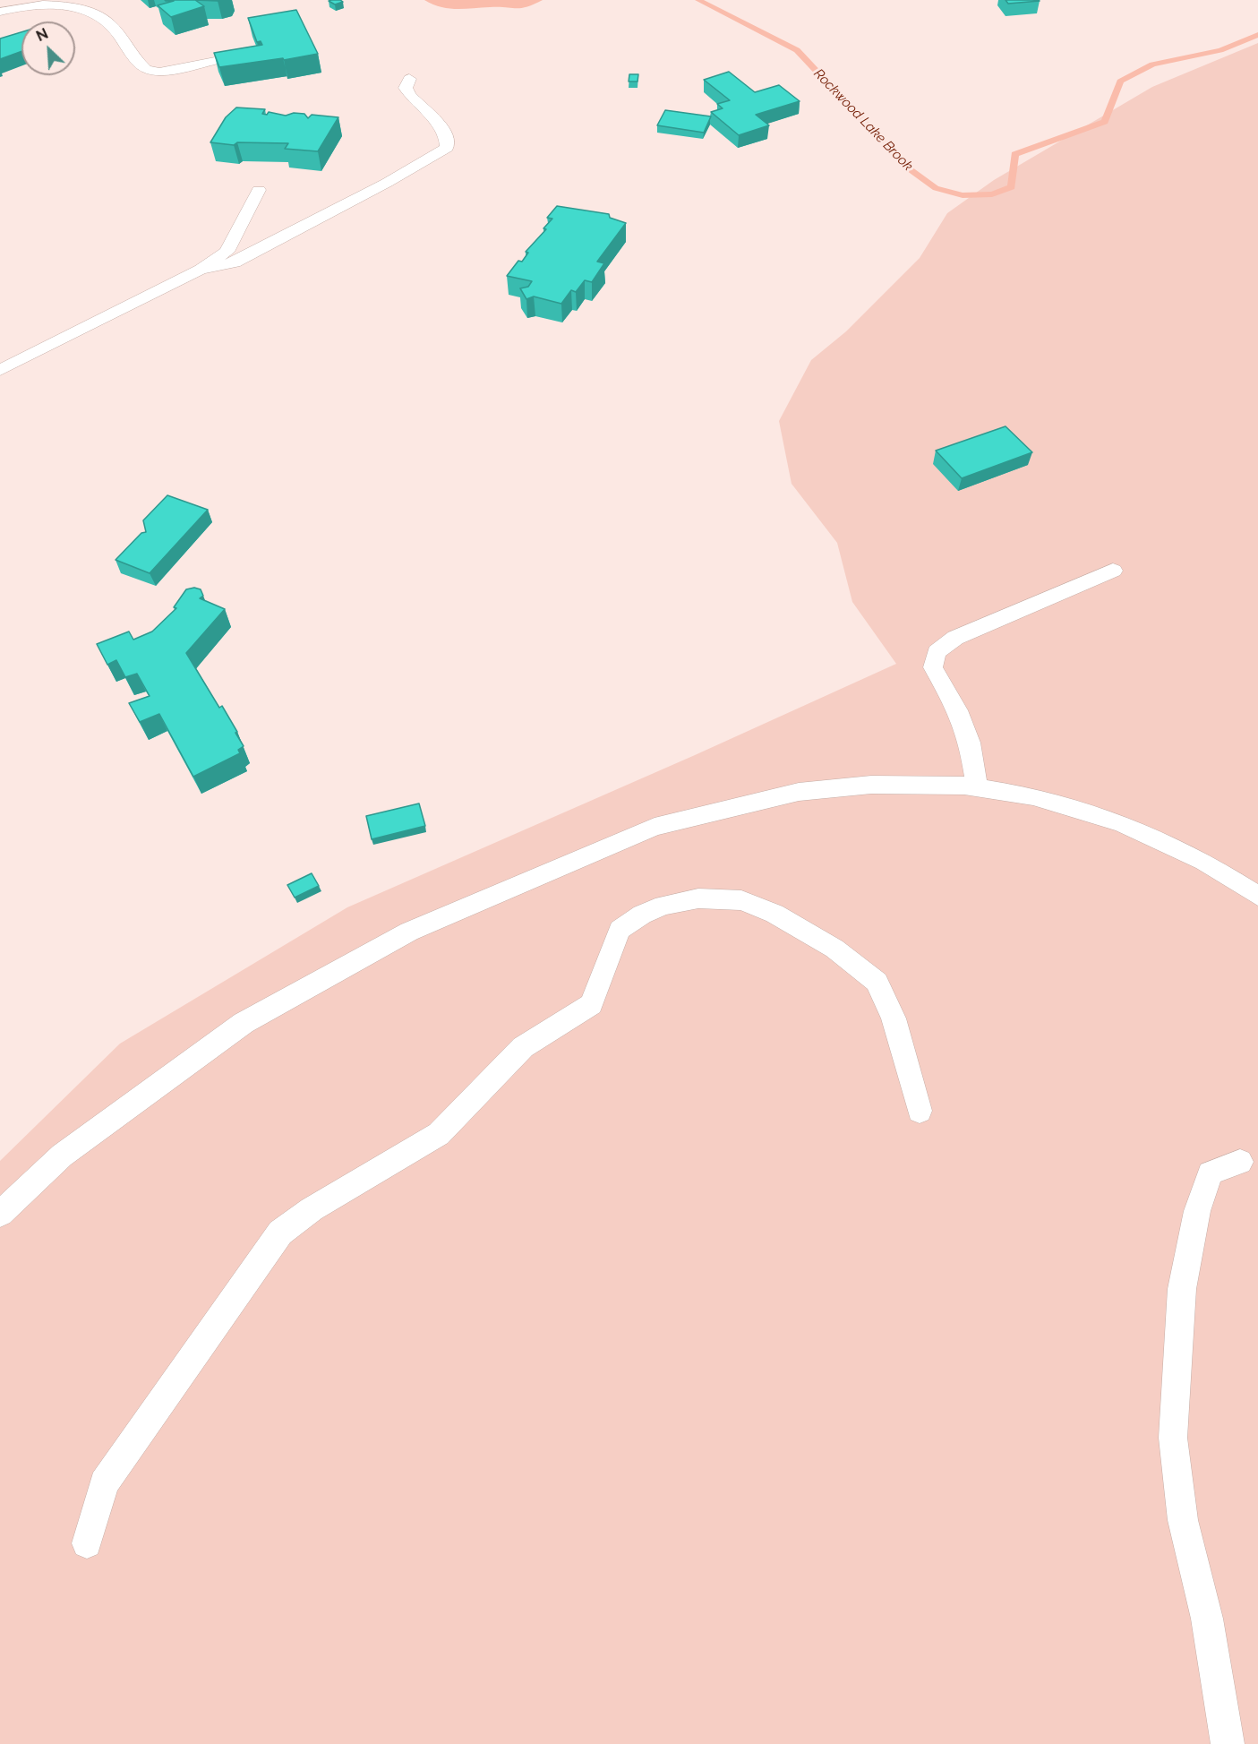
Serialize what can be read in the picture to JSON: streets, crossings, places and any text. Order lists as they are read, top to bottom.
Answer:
{
  "water": ["Rockwood Lake Brook"],
  "north": "top left"
}
